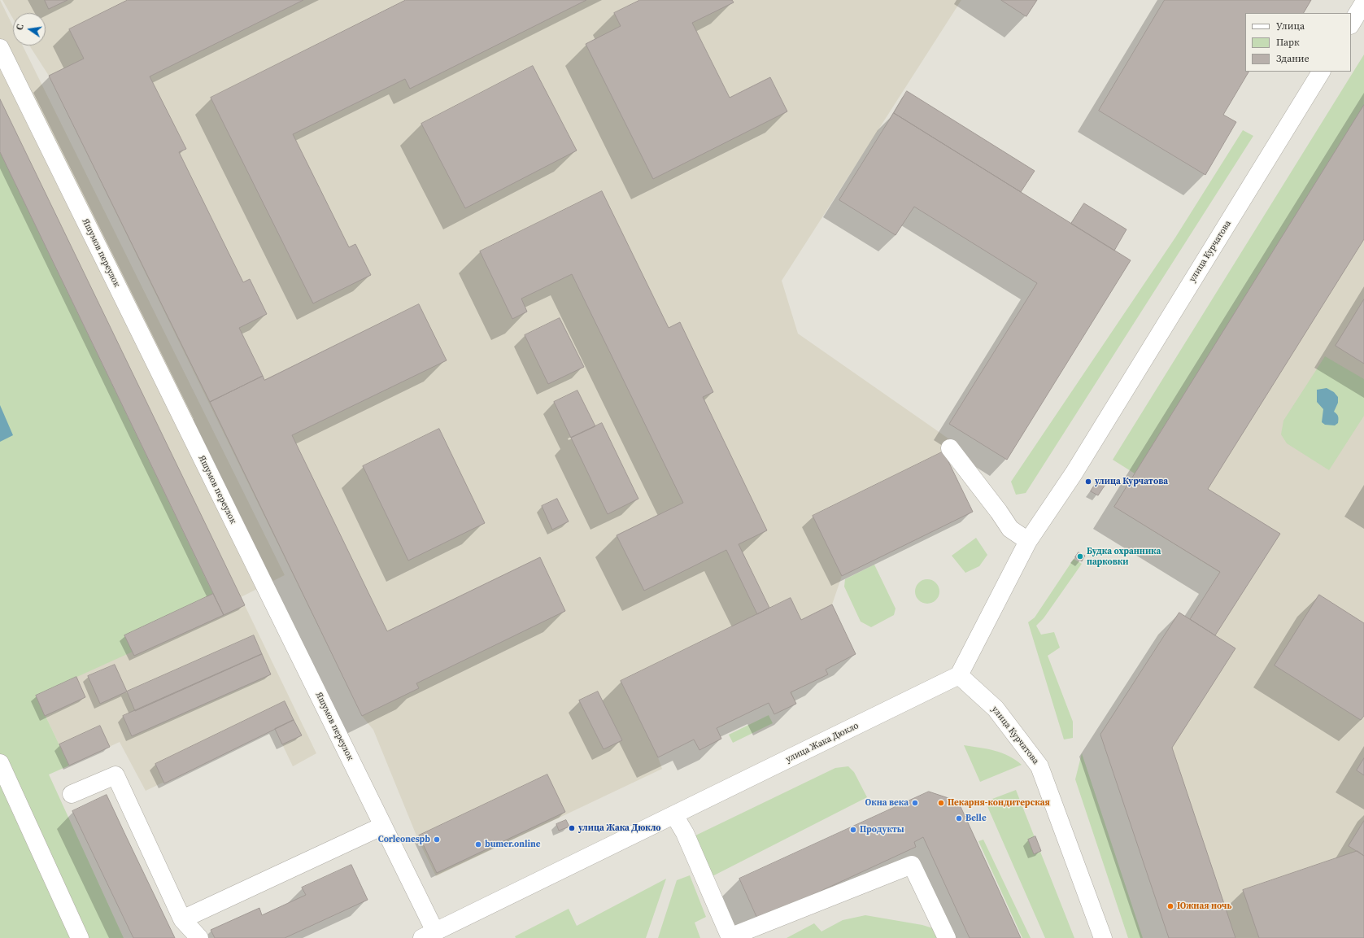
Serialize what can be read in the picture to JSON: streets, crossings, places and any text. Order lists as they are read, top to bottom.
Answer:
{
  "streets": {
    "street": ["улица Курчатова", "Яшумов переулок", "улица Жака Дюкло"]
  },
  "crossings": [
    ["улица Курчатова", "улица Жака Дюкло"],
    ["Яшумов переулок", "улица Жака Дюкло"]
  ],
  "places": [
    "улица Курчатова",
    "Будка охранника парковки",
    "Окна века",
    "Пекарня-кондитерская",
    "Belle",
    "улица Жака Дюкло",
    "Продукты",
    "Corleonespb",
    "bumer.online",
    "Южная ночь"
  ],
  "legend": ["Улица", "Парк", "Здание"],
  "north": "left"
}
